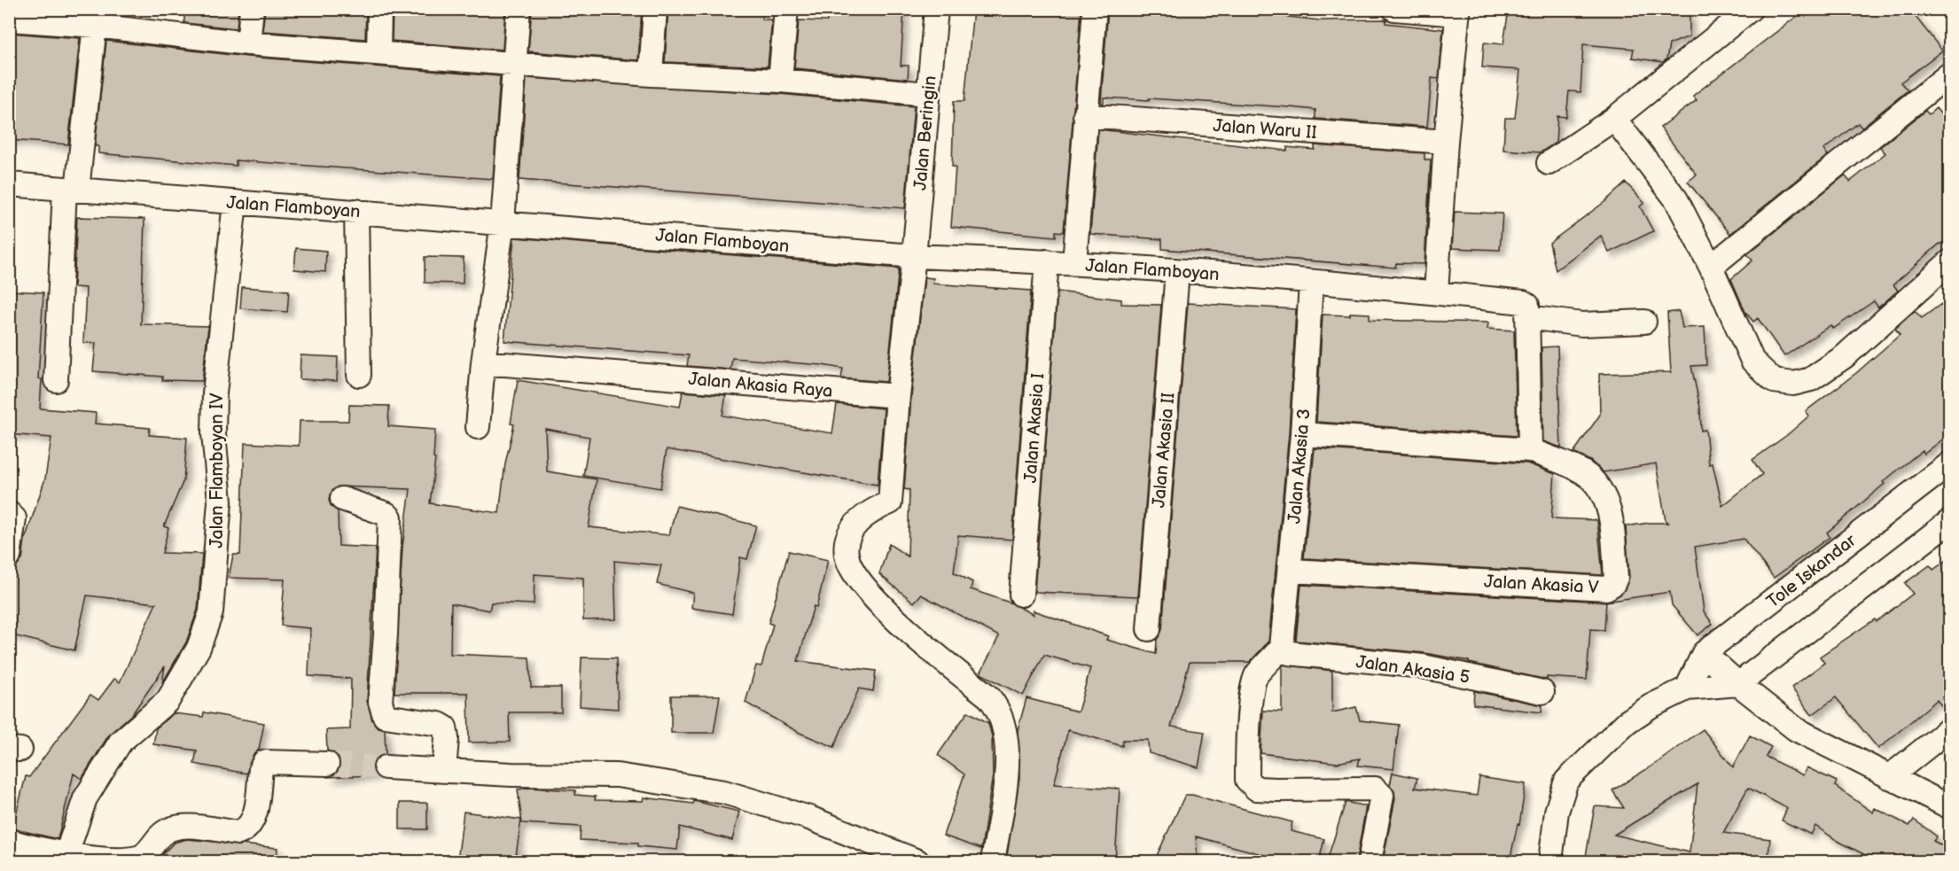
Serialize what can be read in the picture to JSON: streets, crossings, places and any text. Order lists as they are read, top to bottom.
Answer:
{
  "streets": {
    "street": [
      "Jalan Waru II",
      "Jalan Beringin",
      "Jalan Flamboyan",
      "Jalan Akasia Raya",
      "Jalan Akasia I",
      "Jalan Akasia II",
      "Jalan Akasia 3",
      "Jalan Flamboyan IV",
      "Tole Iskandar",
      "Jalan Akasia V",
      "Jalan Akasia 5"
    ]
  },
  "crossings": [
    ["Jalan Beringin", "Jalan Flamboyan"],
    ["Jalan Flamboyan", "Jalan Akasia I"],
    ["Jalan Flamboyan", "Jalan Akasia II"],
    ["Jalan Flamboyan", "Jalan Akasia 3"],
    ["Jalan Flamboyan", "Jalan Flamboyan IV"],
    ["Jalan Akasia 3", "Jalan Akasia V"],
    ["Jalan Akasia 3", "Jalan Akasia 5"]
  ]
}
